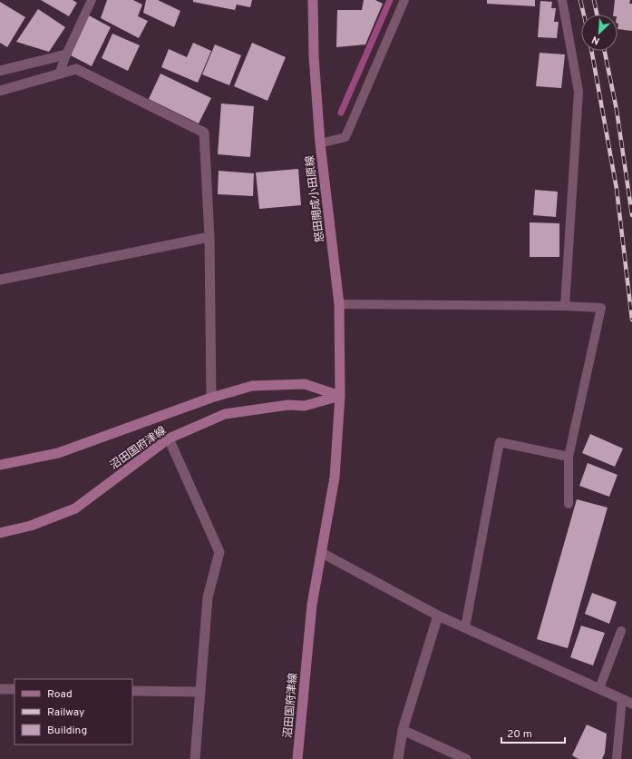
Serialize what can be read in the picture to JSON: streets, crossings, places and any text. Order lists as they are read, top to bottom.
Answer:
{
  "streets": {
    "main road": ["怒田開成小田原線", "沼田国府津線"]
  },
  "crossings": [
    ["怒田開成小田原線", "沼田国府津線"]
  ],
  "legend": ["Road", "Railway", "Building"],
  "scale_bar": "20 m",
  "north": "bottom left"
}
